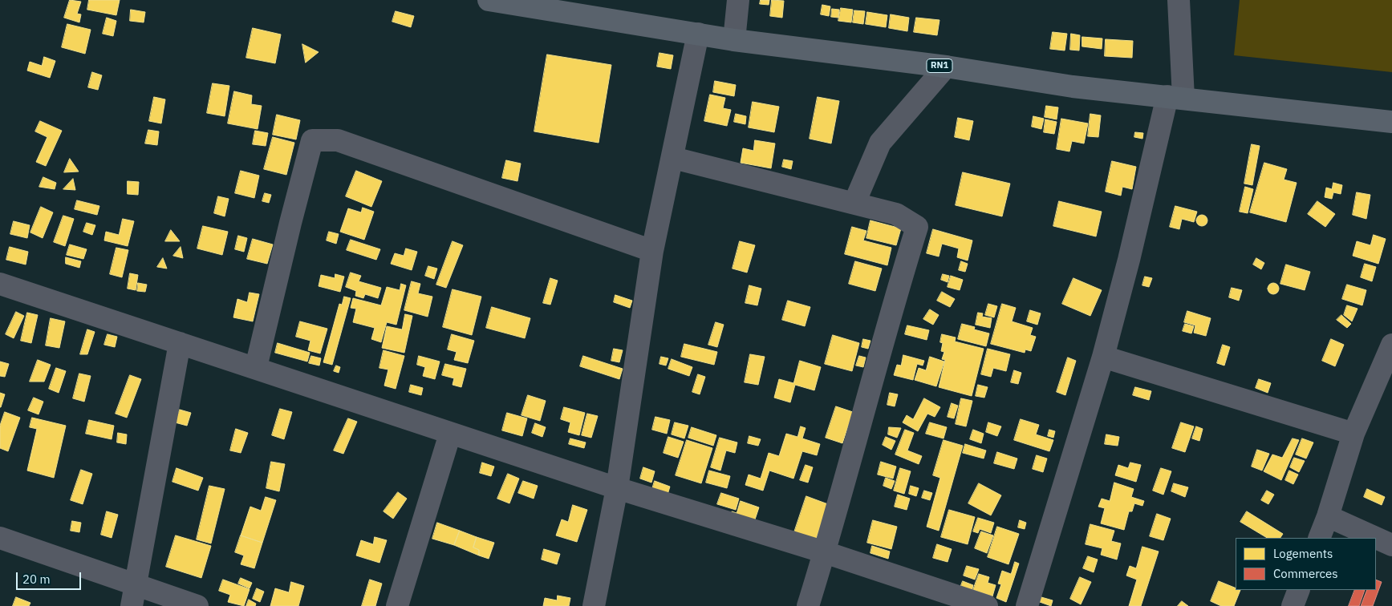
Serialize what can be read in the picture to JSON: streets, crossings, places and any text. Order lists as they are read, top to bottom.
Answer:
{
  "streets": {
    "highway": ["RN1"]
  },
  "legend": ["Logements", "Commerces"],
  "scale_bar": "20 m"
}
